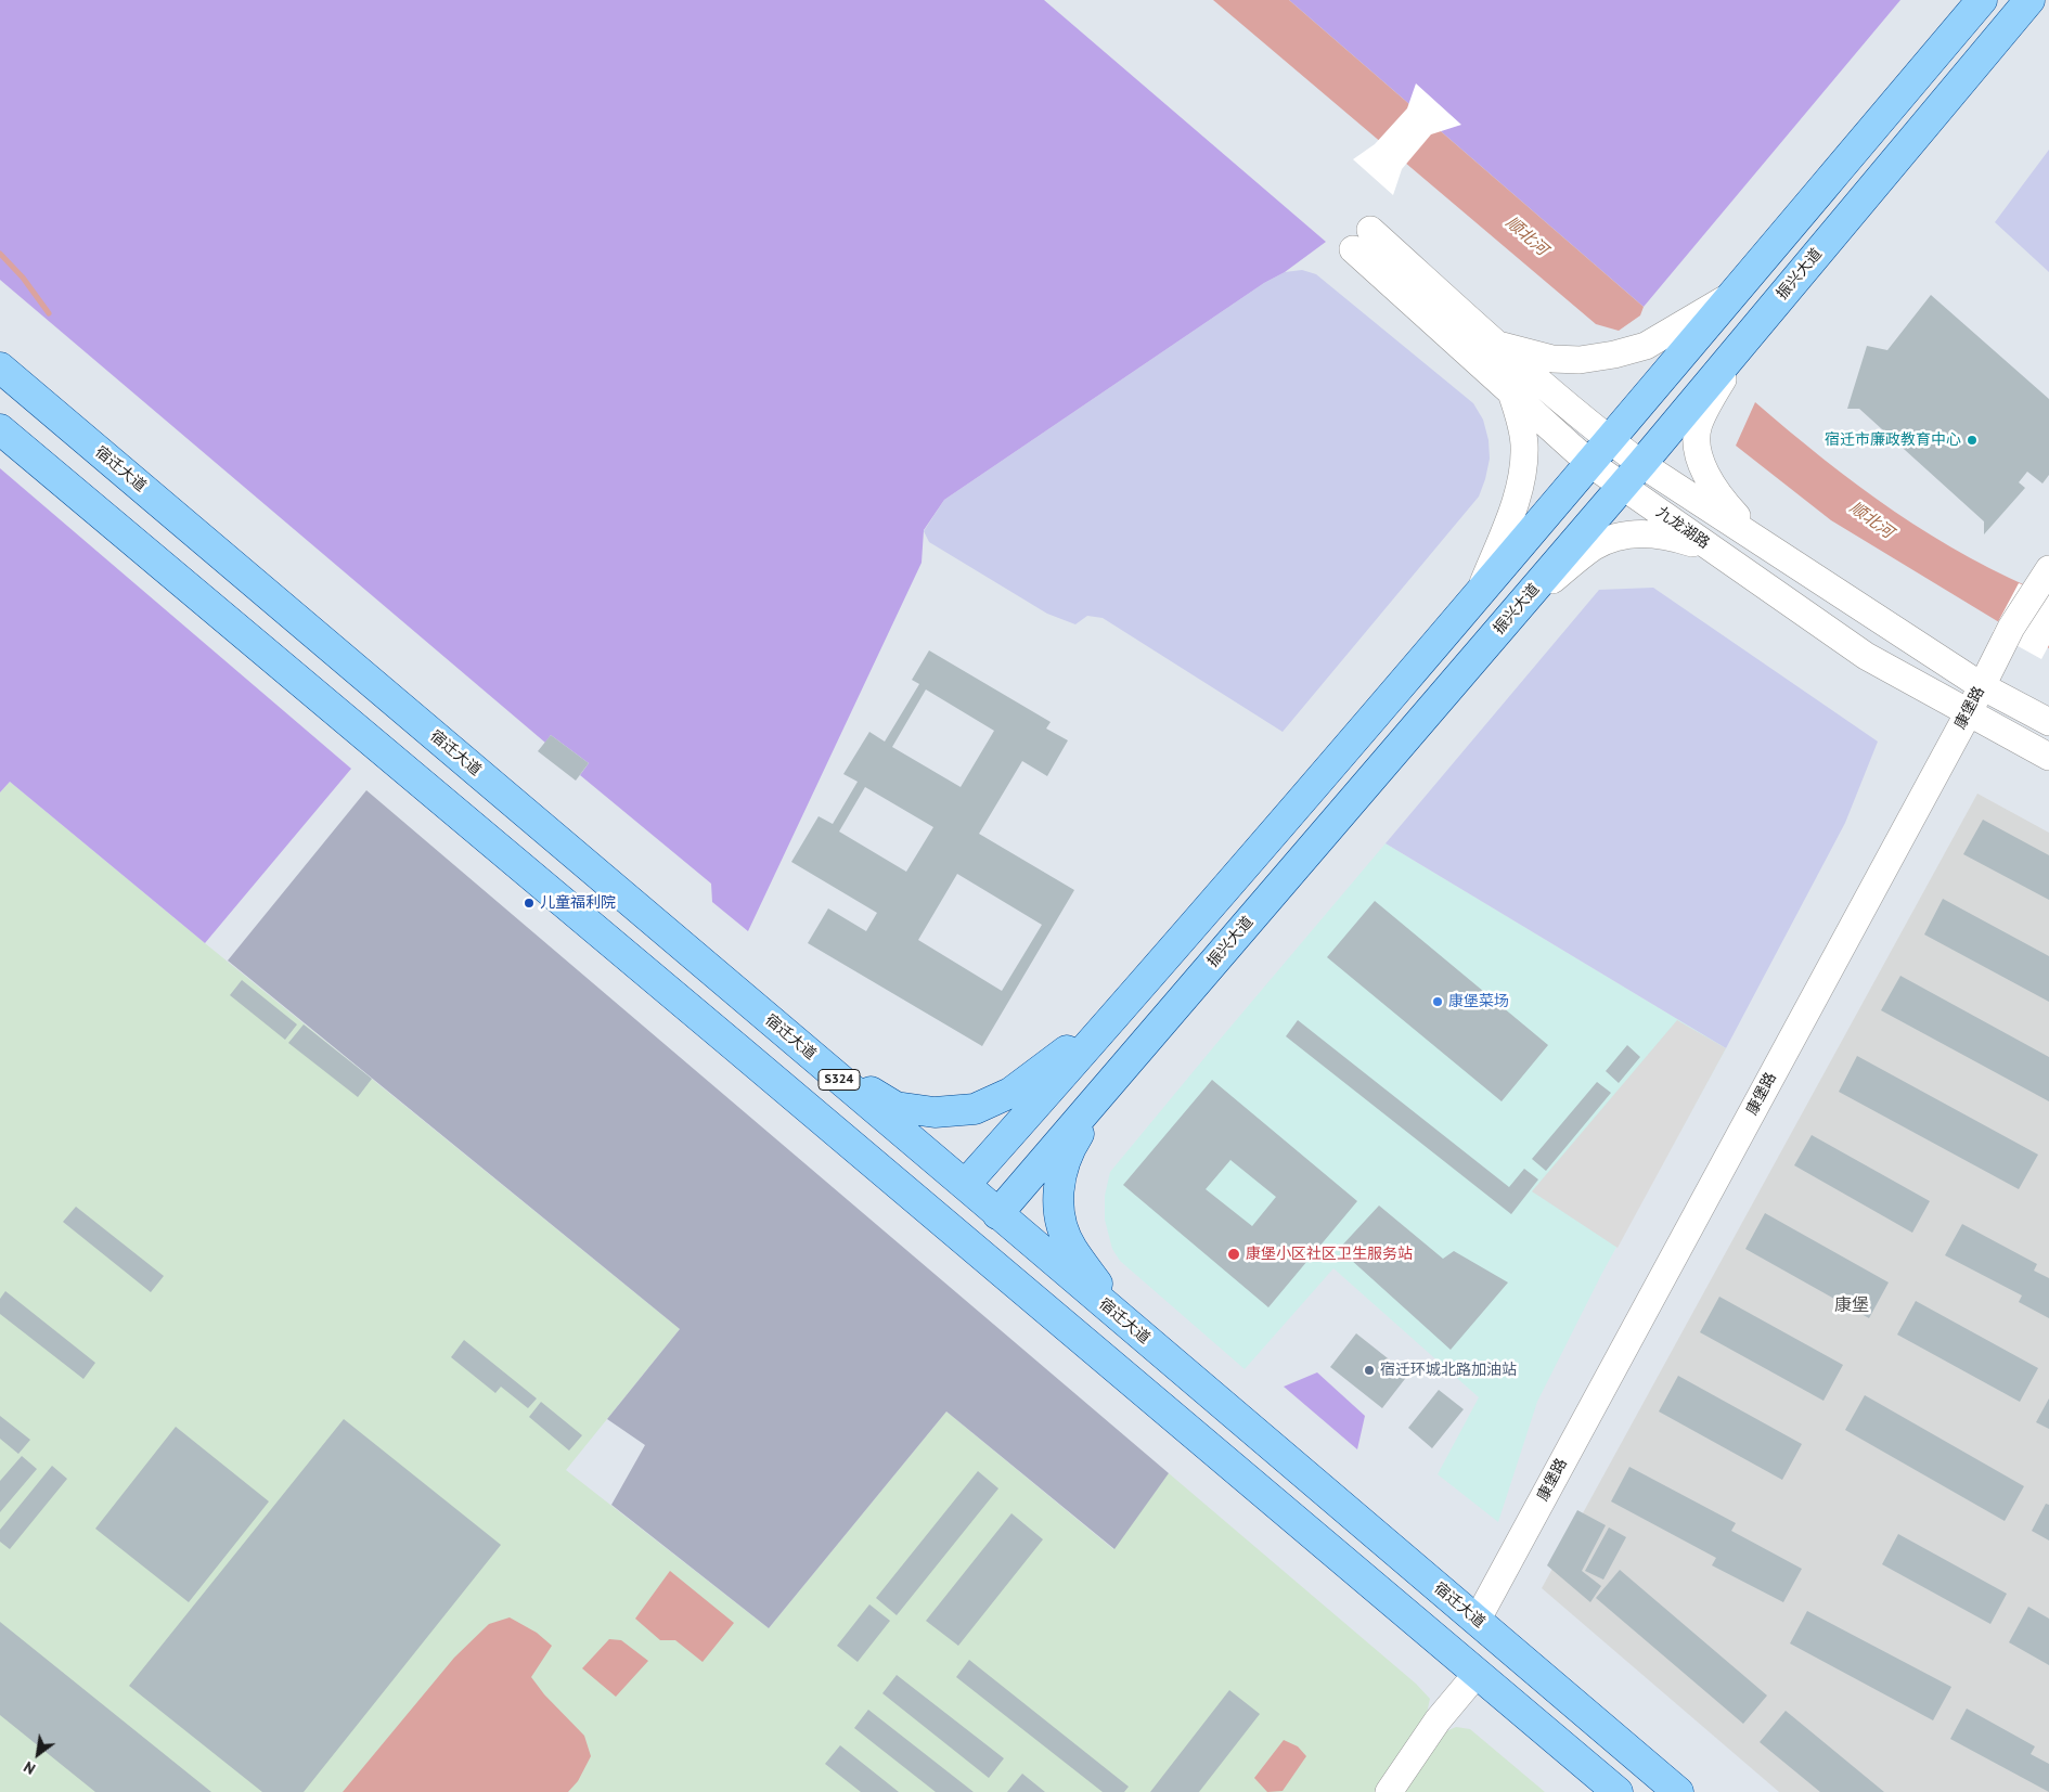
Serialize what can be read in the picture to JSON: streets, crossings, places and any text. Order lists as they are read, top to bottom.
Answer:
{
  "streets": {
    "main road": ["振兴大道", "宿迁大道", "S324"],
    "street": ["九龙湖路", "康堡路"]
  },
  "crossings": [
    ["振兴大道", "宿迁大道"],
    ["振兴大道", "九龙湖路"],
    ["宿迁大道", "康堡路"],
    ["九龙湖路", "康堡路"]
  ],
  "districts": ["康堡"],
  "water": ["顺北河"],
  "places": [
    "宿迁市廉政教育中心",
    "儿童福利院",
    "康堡菜场",
    "康堡小区社区卫生服务站",
    "宿迁环城北路加油站"
  ],
  "north": "bottom left"
}
